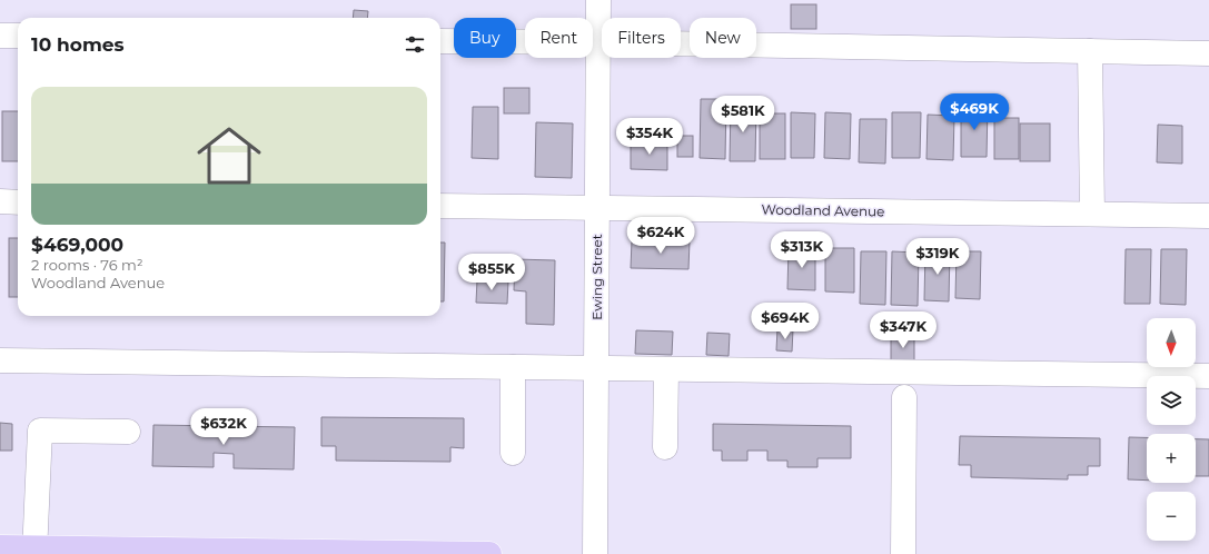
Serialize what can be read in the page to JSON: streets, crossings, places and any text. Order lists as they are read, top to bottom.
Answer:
{
  "streets": {
    "street": ["Woodland Avenue", "Ewing Street"]
  },
  "crossings": [
    ["Woodland Avenue", "Ewing Street"]
  ],
  "north": "bottom",
  "page": {
    "chip": [
      "Buy",
      "Rent",
      "Filters",
      "New"
    ],
    "heading": "10 homes",
    "list": [
      {
        "name": "$469,000",
        "note": "2 rooms · 76 m² · Woodland Avenue"
      }
    ],
    "price": [
      "$469K",
      "$581K",
      "$354K",
      "$624K",
      "$313K",
      "$319K",
      "$855K",
      "$694K",
      "$347K",
      "$632K"
    ],
    "map_buttons": ["+", "−"]
  }
}
